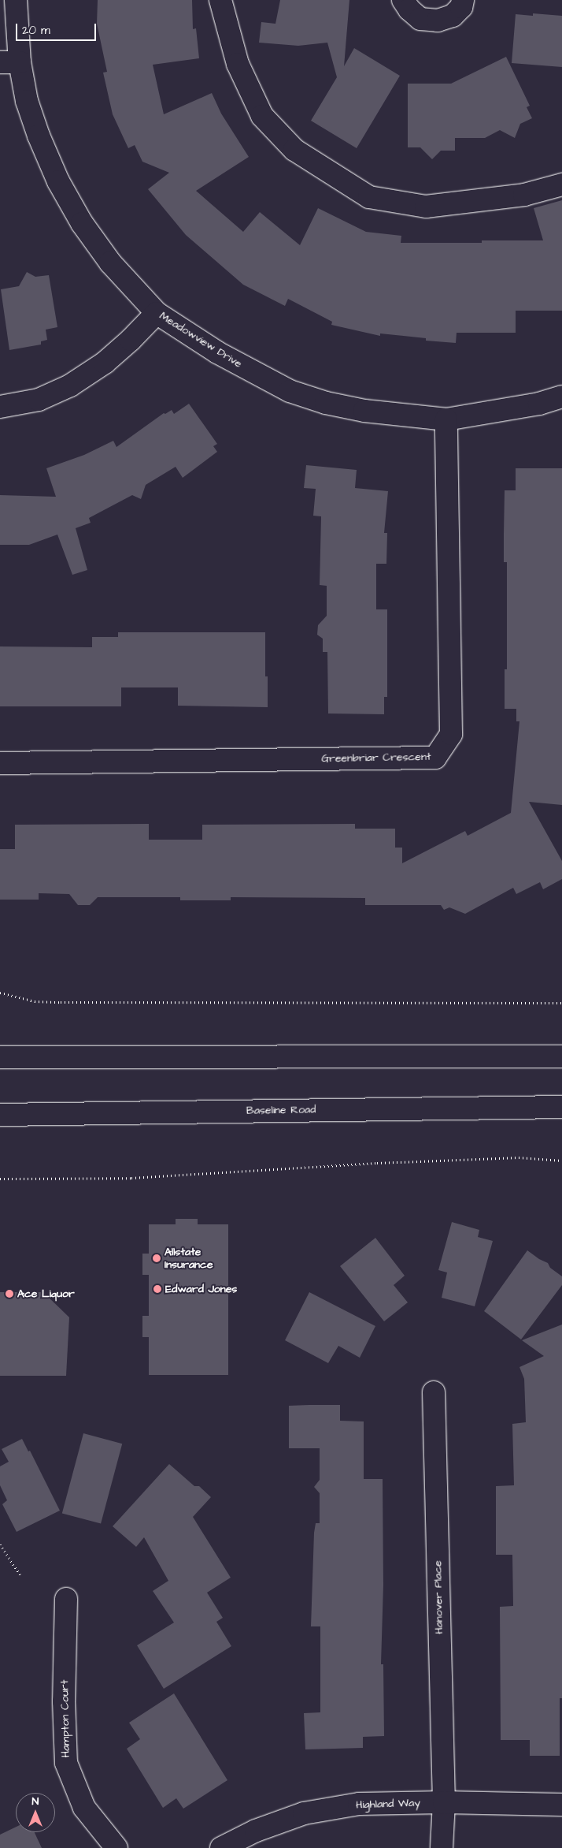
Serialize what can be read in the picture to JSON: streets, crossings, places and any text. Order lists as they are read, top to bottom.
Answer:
{
  "streets": {
    "street": [
      "Meadowview Drive",
      "Greenbriar Crescent",
      "Baseline Road",
      "Hanover Place",
      "Hampton Court",
      "Highland Way"
    ]
  },
  "crossings": [
    ["Meadowview Drive", "Greenbriar Crescent"],
    ["Hanover Place", "Highland Way"]
  ],
  "places": ["Allstate Insurance", "Edward Jones", "Ace Liquor"],
  "scale_bar": "20 m",
  "north": "top"
}
